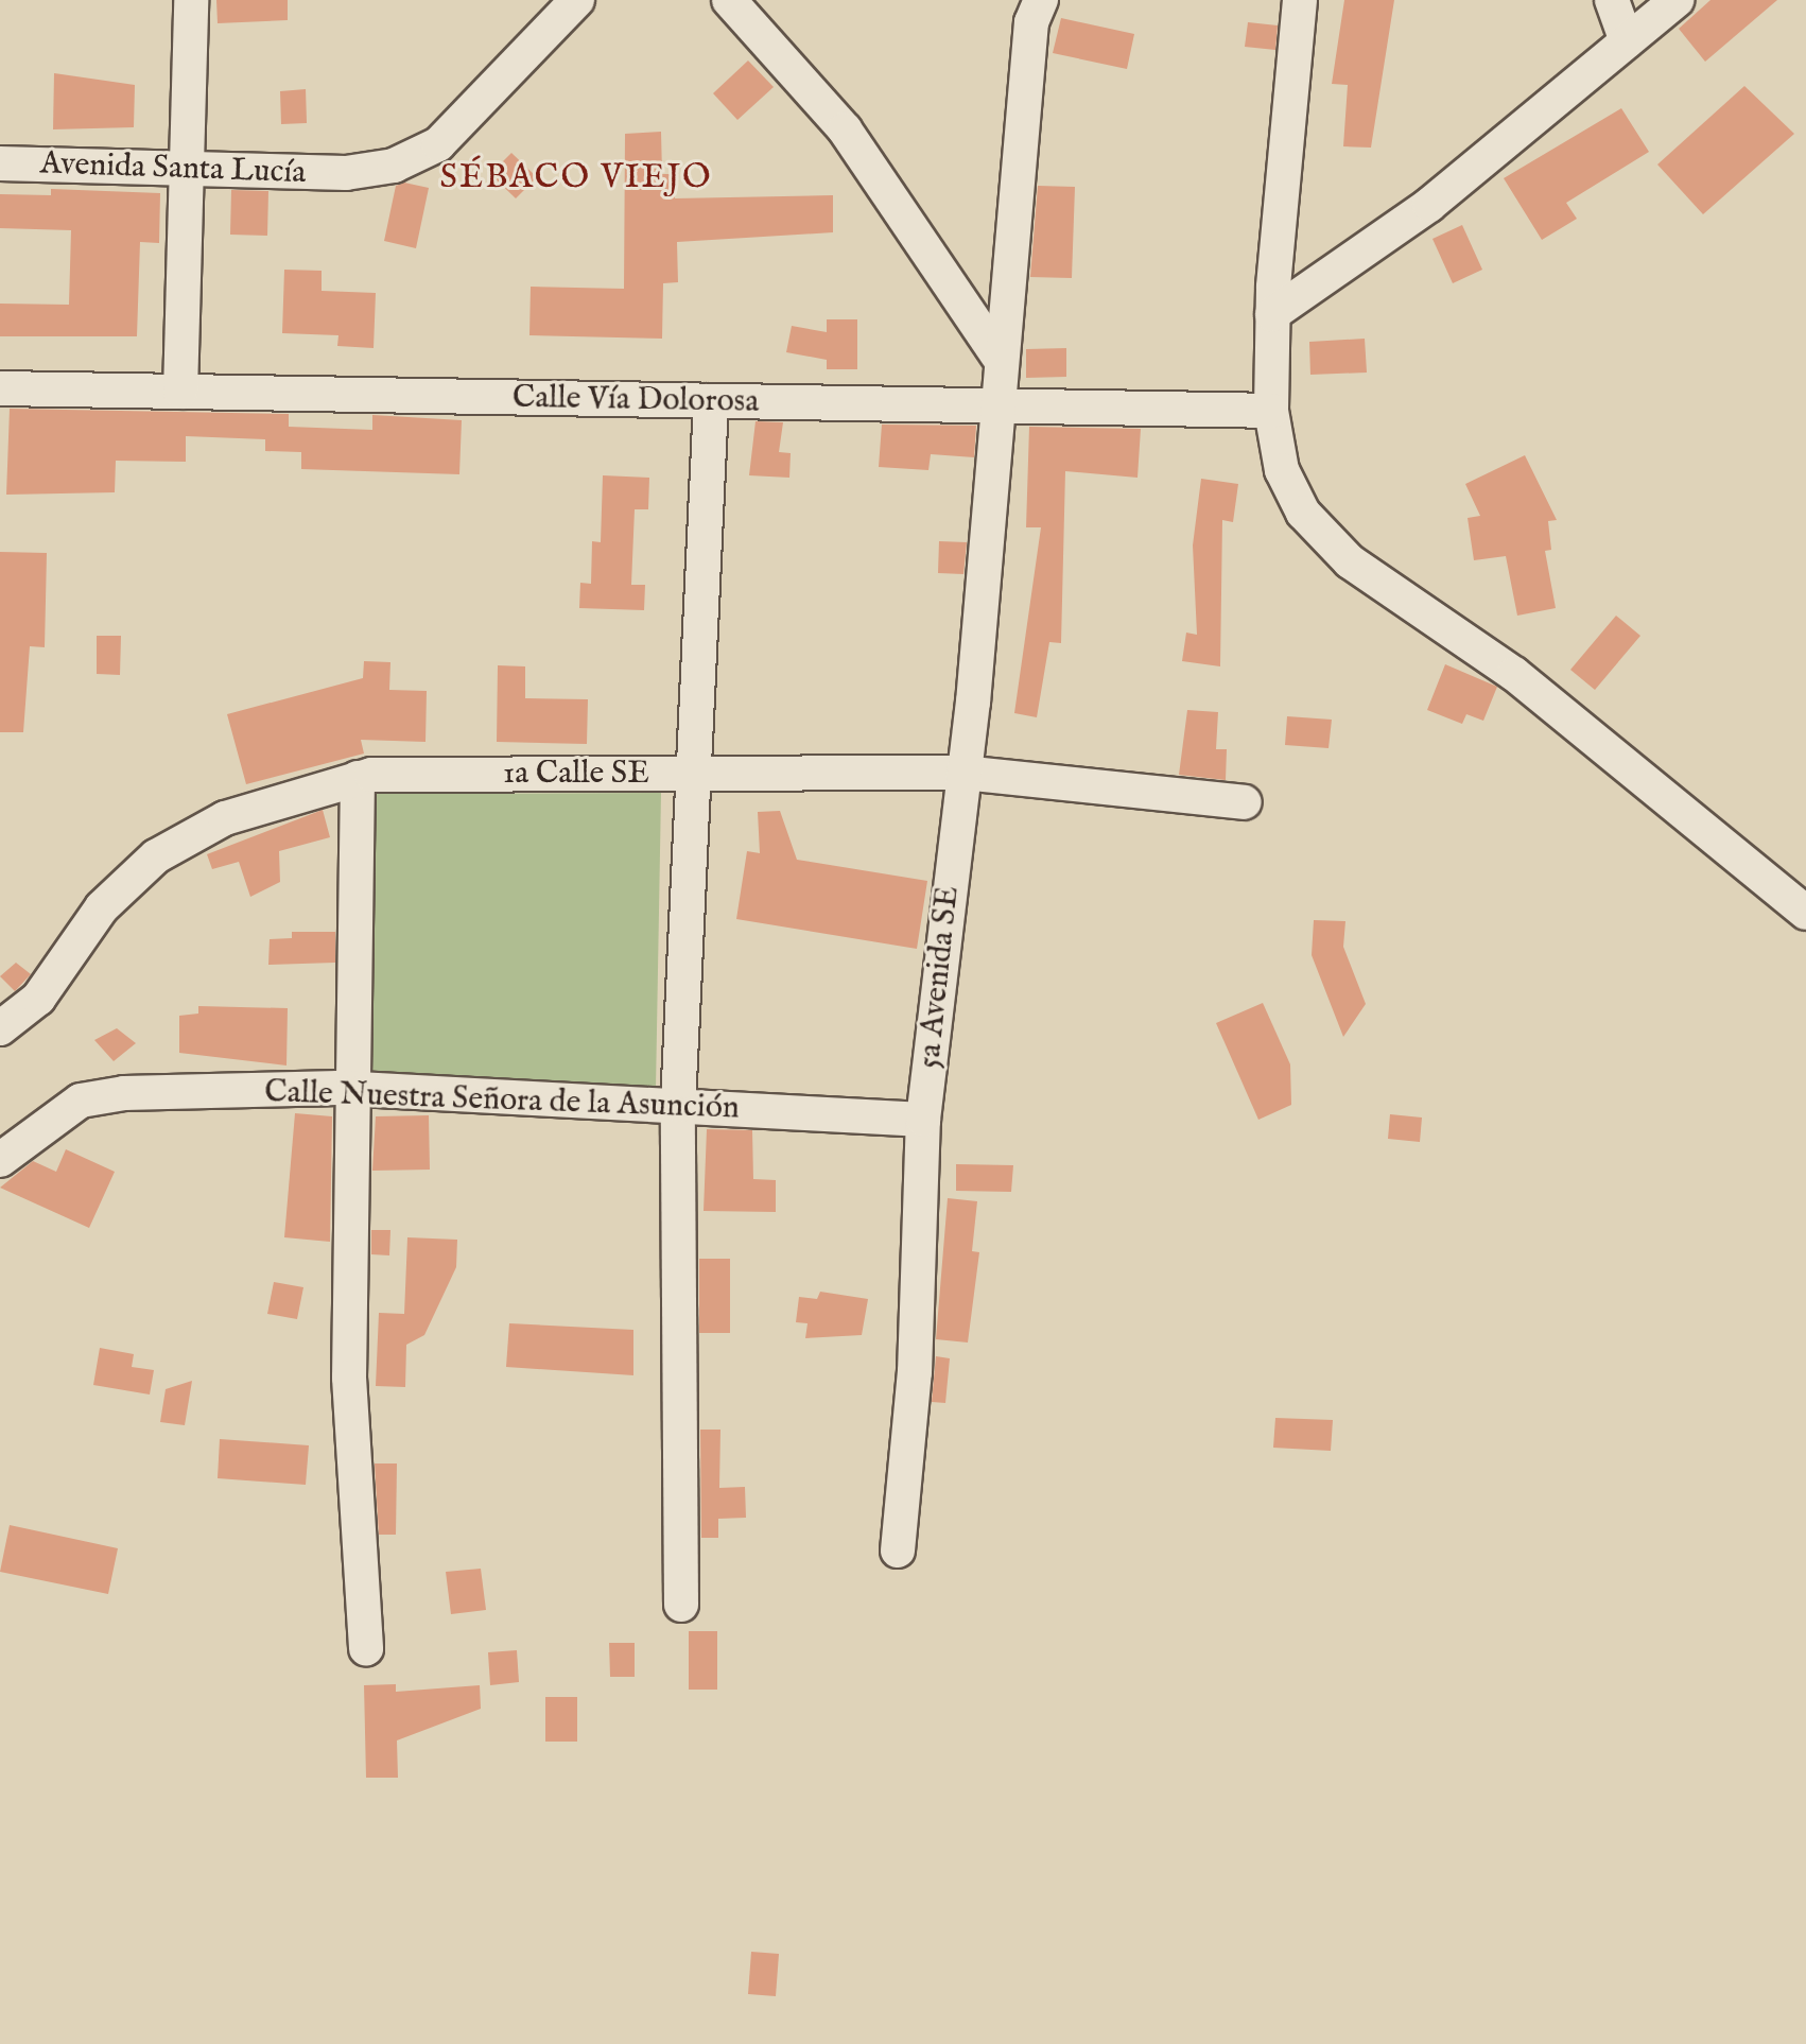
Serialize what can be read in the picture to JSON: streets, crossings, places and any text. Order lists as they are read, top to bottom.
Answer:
{
  "streets": {
    "street": [
      "Avenida Santa Lucía",
      "Calle Vía Dolorosa",
      "1a Calle SE",
      "5a Avenida SE",
      "Calle Nuestra Señora de la Asunción"
    ]
  },
  "crossings": [
    ["Calle Vía Dolorosa", "5a Avenida SE"],
    ["1a Calle SE", "5a Avenida SE"],
    ["5a Avenida SE", "Calle Nuestra Señora de la Asunción"]
  ],
  "districts": ["SÉBACO VIEJO"]
}
